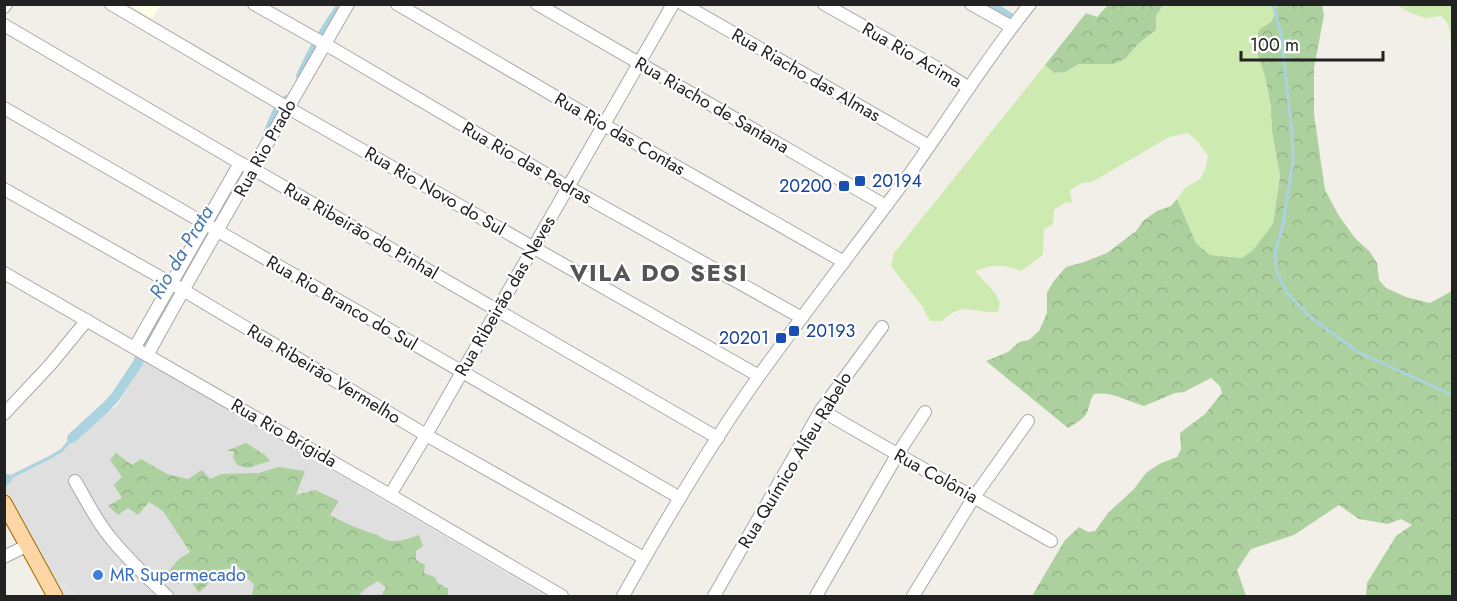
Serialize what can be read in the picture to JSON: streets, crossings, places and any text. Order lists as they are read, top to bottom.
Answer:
{
  "streets": {
    "street": [
      "Rua Rio Acima",
      "Rua Riacho das Almas",
      "Rua Riacho de Santana",
      "Rua Rio das Contas",
      "Rua Rio Prado",
      "Rua Rio das Pedras",
      "Rua Rio Novo do Sul",
      "Rua Ribeirão do Pinhal",
      "Rua Ribeirão das Neves",
      "Rua Rio Branco do Sul",
      "Rua Ribeirão Vermelho",
      "Rua Rio Brígida",
      "Rua Químico Alfeu Rabelo",
      "Rua Colônia"
    ]
  },
  "crossings": [
    ["Rua Riacho de Santana", "Rua Ribeirão das Neves"],
    ["Rua Rio das Contas", "Rua Ribeirão das Neves"],
    ["Rua Rio Prado", "Rua Rio das Pedras"],
    ["Rua Rio Prado", "Rua Rio Novo do Sul"],
    ["Rua Rio Prado", "Rua Ribeirão do Pinhal"],
    ["Rua Rio Prado", "Rua Rio Branco do Sul"],
    ["Rua Rio Prado", "Rua Ribeirão Vermelho"],
    ["Rua Rio Prado", "Rua Rio Brígida"],
    ["Rua Rio das Pedras", "Rua Ribeirão das Neves"],
    ["Rua Rio Novo do Sul", "Rua Ribeirão das Neves"],
    ["Rua Ribeirão do Pinhal", "Rua Ribeirão das Neves"],
    ["Rua Ribeirão das Neves", "Rua Rio Branco do Sul"],
    ["Rua Ribeirão das Neves", "Rua Ribeirão Vermelho"],
    ["Rua Ribeirão das Neves", "Rua Rio Brígida"],
    ["Rua Químico Alfeu Rabelo", "Rua Colônia"]
  ],
  "districts": ["VILA DO SESI"],
  "water": ["Rio da Prata"],
  "places": {
    "transit": [
      "20194",
      "20200",
      "20193",
      "20201"
    ],
    "other": ["MR Supermecado"]
  },
  "scale_bar": "100 m"
}
